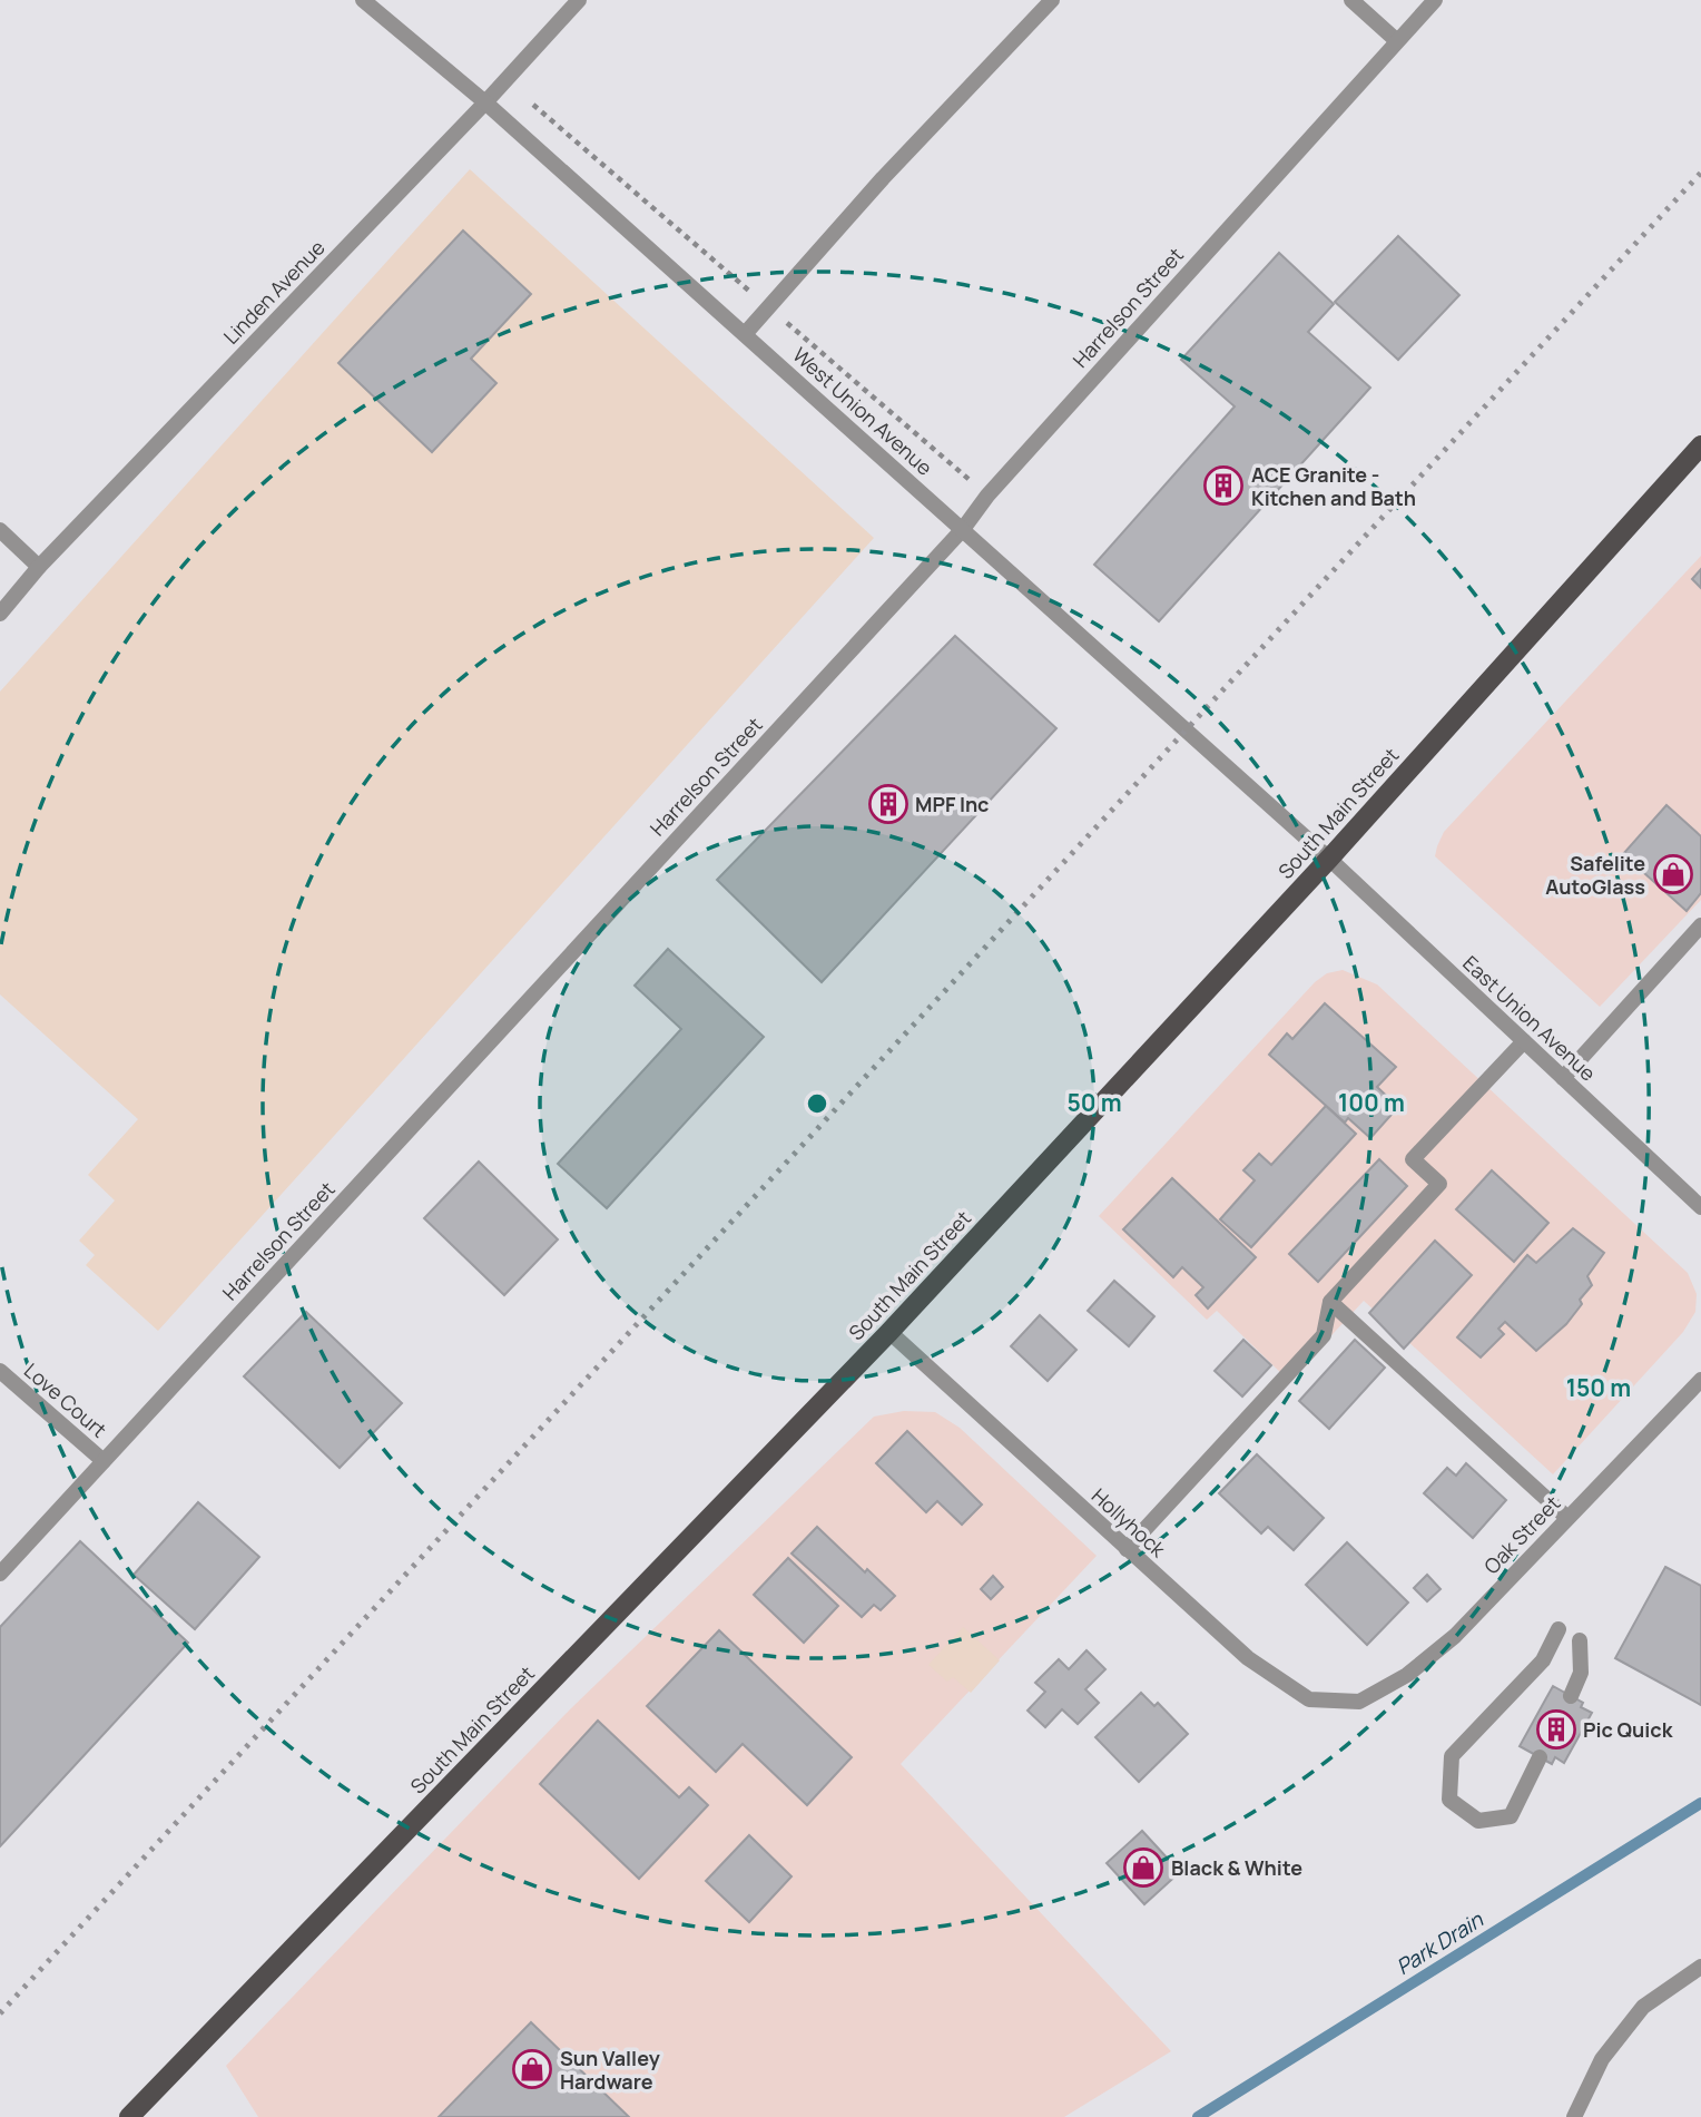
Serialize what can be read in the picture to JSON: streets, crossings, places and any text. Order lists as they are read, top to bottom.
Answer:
{
  "streets": {
    "main road": ["South Main Street"],
    "street": [
      "Linden Avenue",
      "Harrelson Street",
      "West Union Avenue",
      "East Union Avenue",
      "Love Court",
      "Hollyhock",
      "Oak Street"
    ]
  },
  "crossings": [
    ["Linden Avenue", "West Union Avenue"],
    ["Harrelson Street", "West Union Avenue"],
    ["Harrelson Street", "Love Court"],
    ["West Union Avenue", "South Main Street"],
    ["West Union Avenue", "East Union Avenue"],
    ["South Main Street", "East Union Avenue"],
    ["South Main Street", "Hollyhock"],
    ["Hollyhock", "Oak Street"]
  ],
  "water": ["Park Drain"],
  "places": {
    "building": ["ACE Granite - Kitchen and Bath", "MPF Inc", "Pic Quick"],
    "shop": ["Safelite AutoGlass", "Black & White", "Sun Valley Hardware"]
  },
  "rings": ["50 m", "100 m", "150 m"]
}
